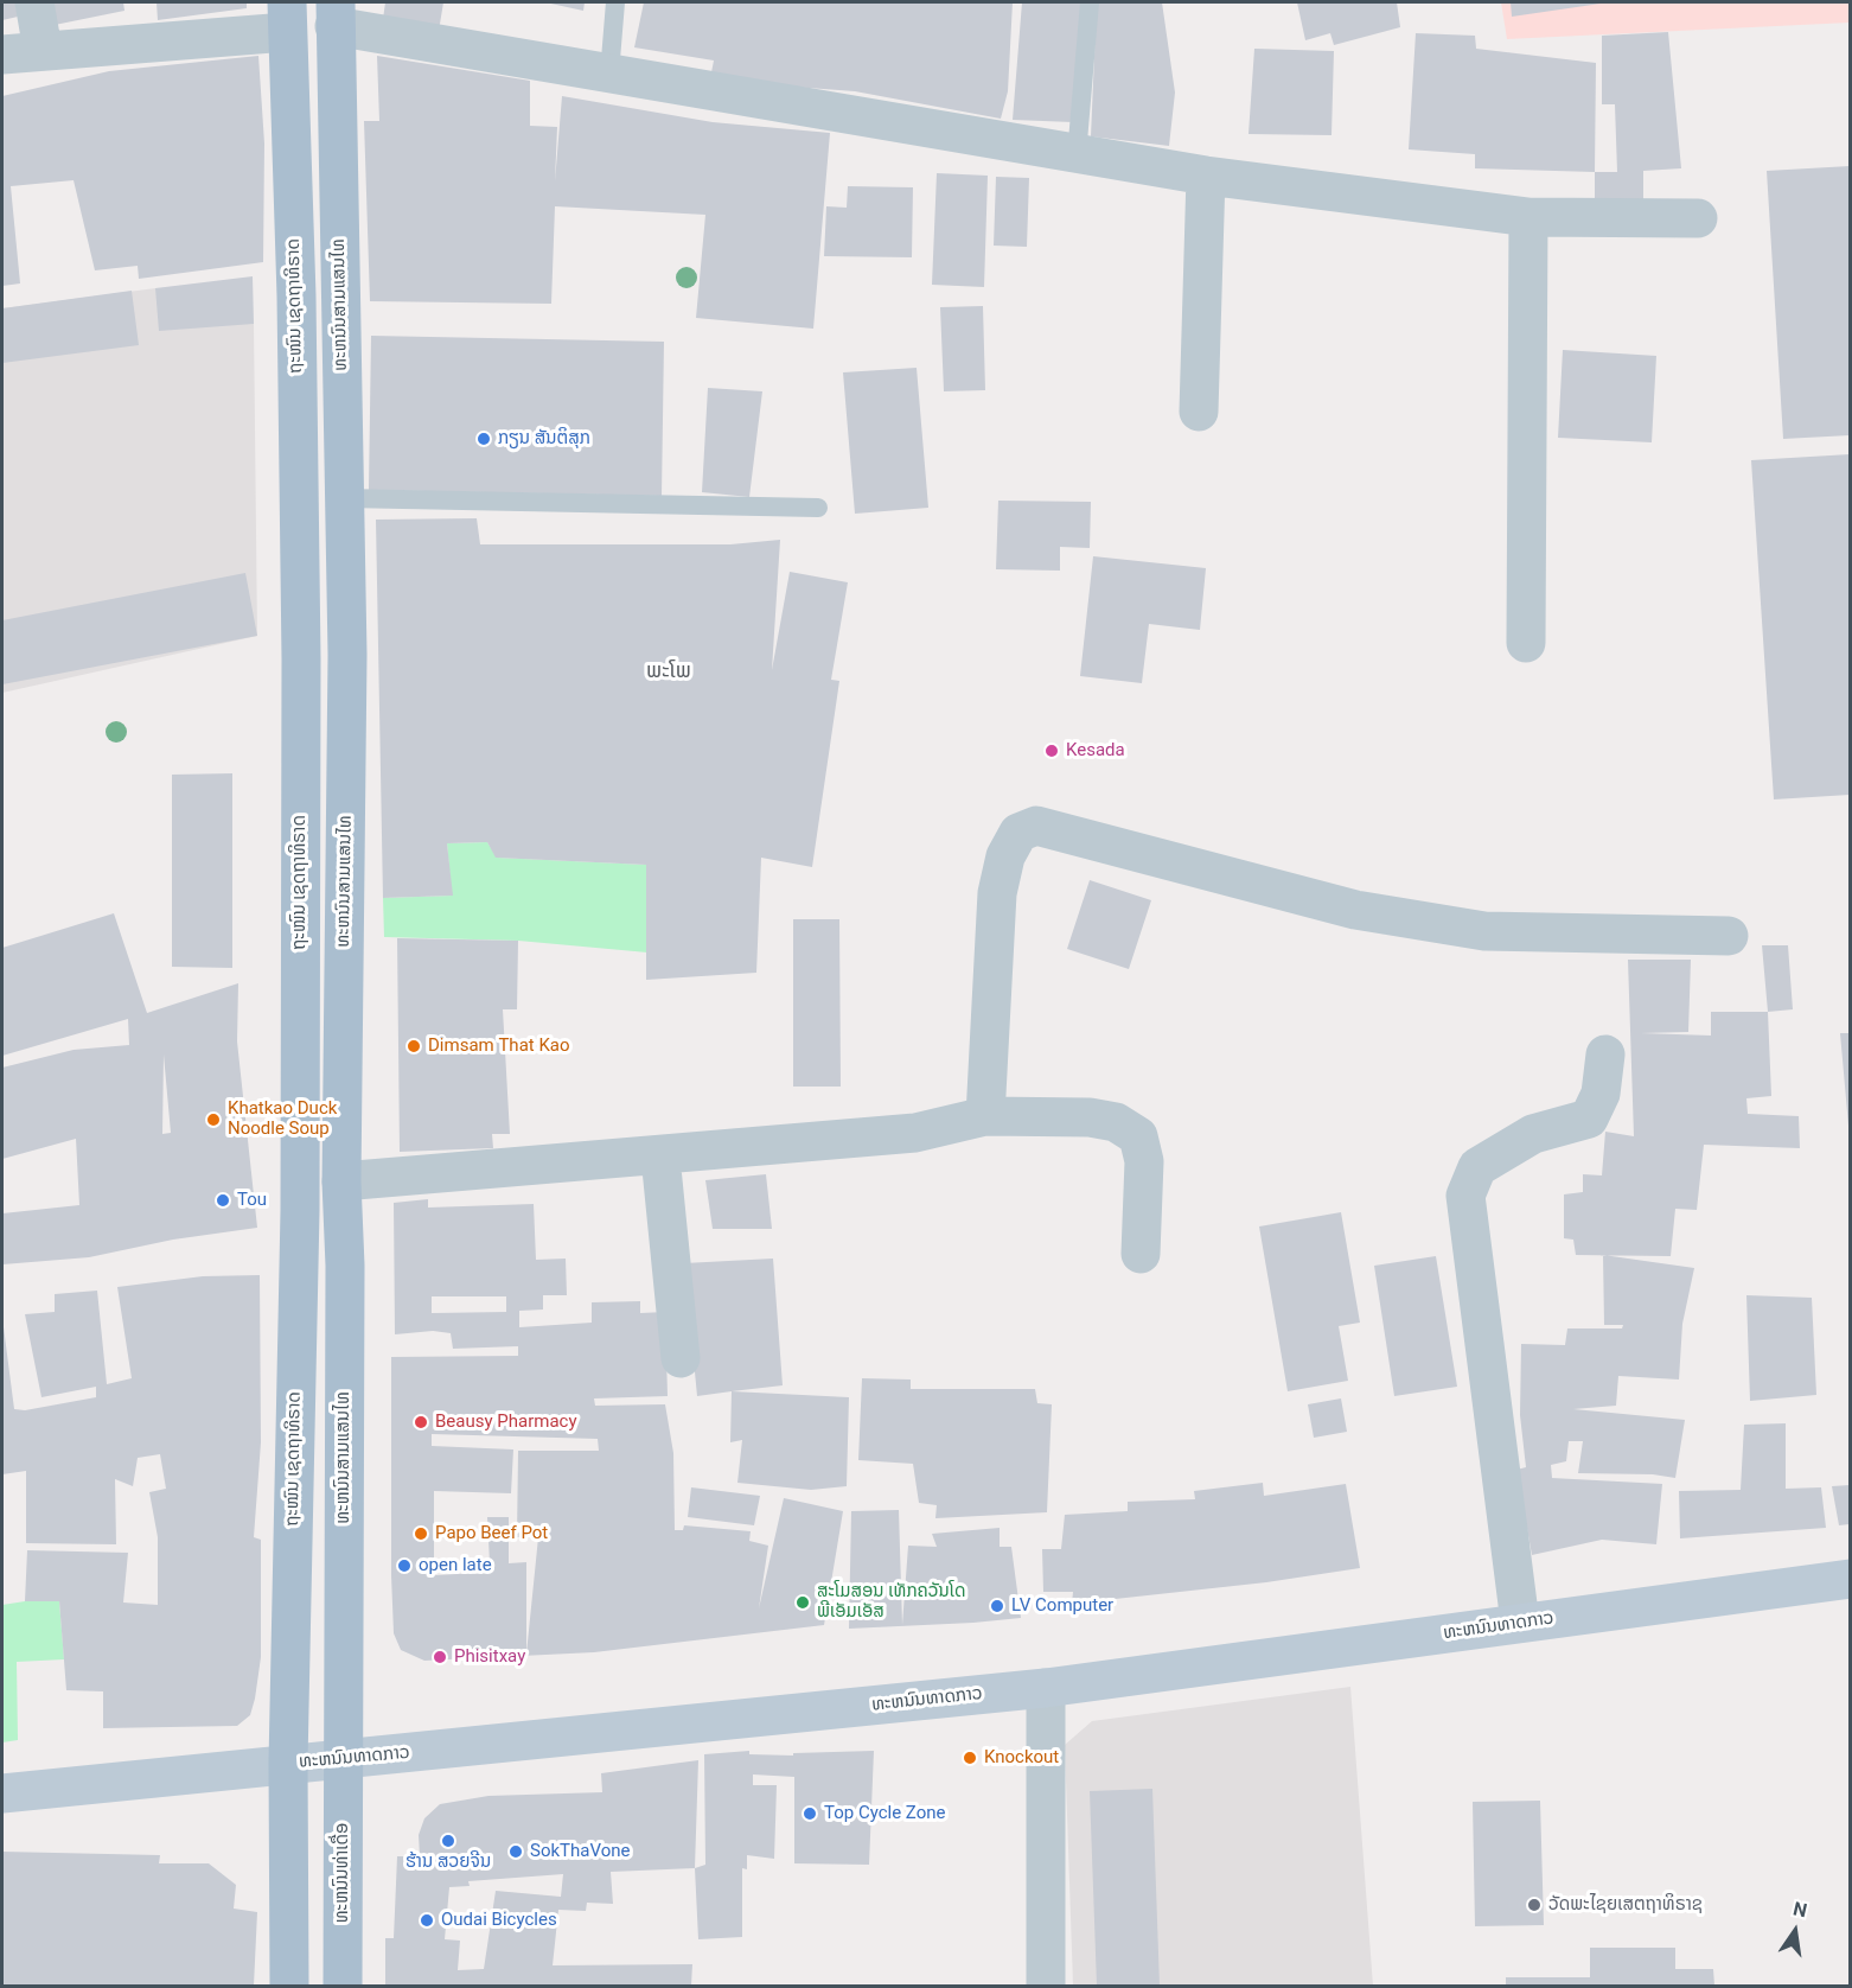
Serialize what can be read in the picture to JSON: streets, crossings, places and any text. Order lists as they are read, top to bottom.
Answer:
{
  "streets": {
    "main road": ["ທະຫນົນສາມແສນໄທ", "ຖະໜົນ ເຊດຖາທິຣາດ", "ທະຫນົນທ່າເດື່ອ"],
    "street": ["ທະຫນົນທາດກາວ"]
  },
  "crossings": [
    ["ທະຫນົນສາມແສນໄທ", "ທະຫນົນທາດກາວ"],
    ["ທະຫນົນສາມແສນໄທ", "ທະຫນົນທ່າເດື່ອ"],
    ["ຖະໜົນ ເຊດຖາທິຣາດ", "ທະຫນົນທາດກາວ"],
    ["ທະຫນົນທາດກາວ", "ທະຫນົນທ່າເດື່ອ"]
  ],
  "districts": ["ພະໂພ"],
  "places": [
    "ກຽນ ສັນຕິສຸກ",
    "Kesada",
    "Dimsam That Kao",
    "Khatkao Duck Noodle Soup",
    "Tou",
    "Beausy Pharmacy",
    "Papo Beef Pot",
    "open late",
    "ສະໂມສອນ ເທັກຄວັນໂດ ພີເອັມເອັສ",
    "LV Computer",
    "Phisitxay",
    "Knockout",
    "Top Cycle Zone",
    "ຮ້ານ ສວຍຈີນ",
    "SokThaVone",
    "ວັດພະໄຊຍເສຕຖາທິຣາຊ",
    "Oudai Bicycles"
  ],
  "north": "top"
}
